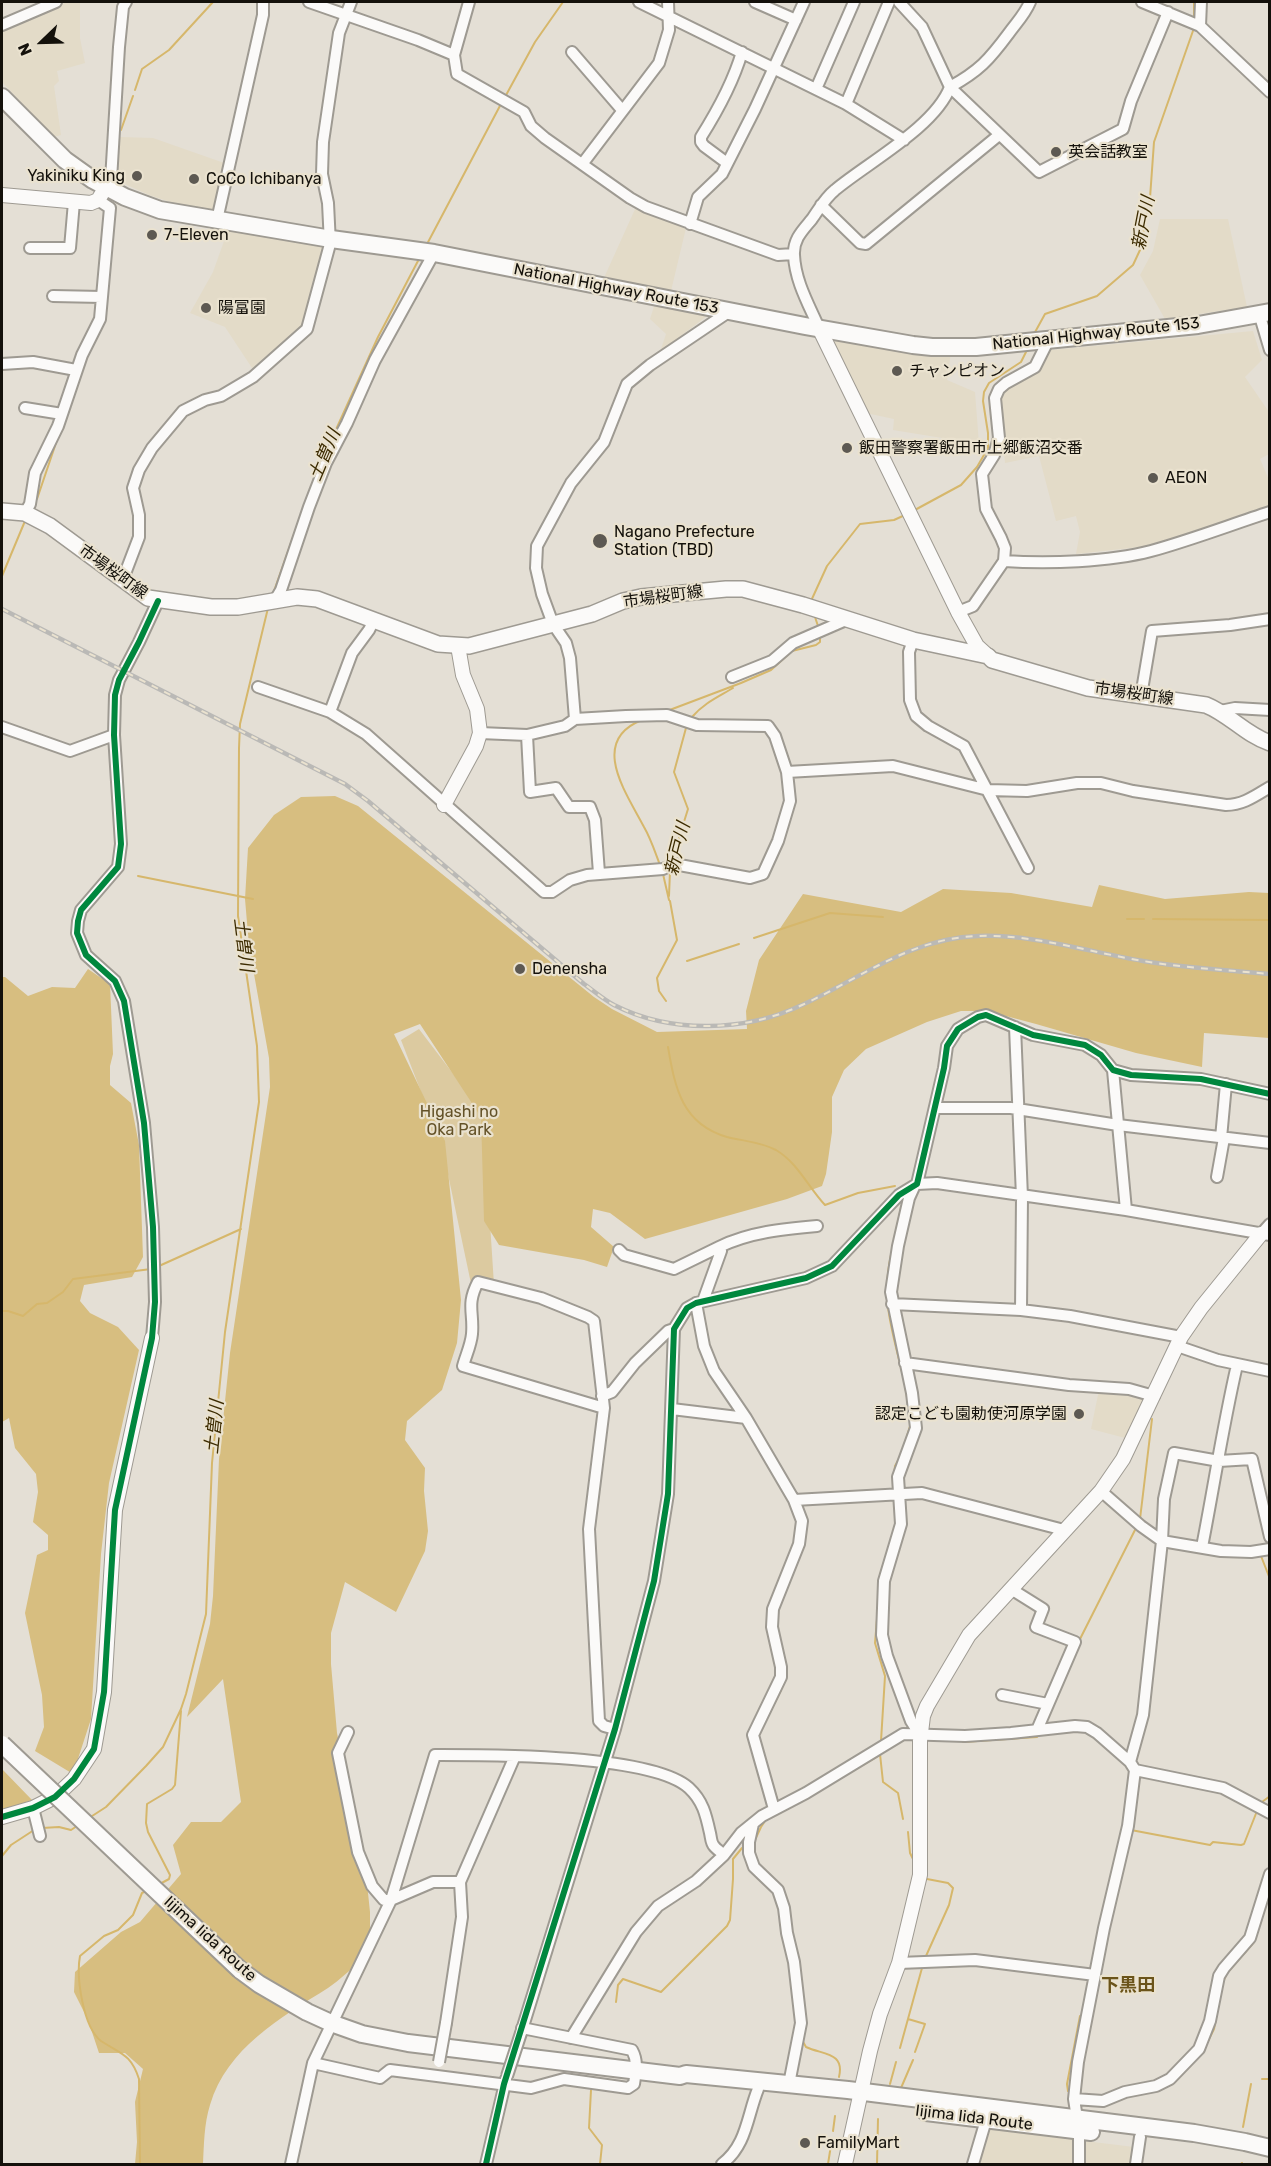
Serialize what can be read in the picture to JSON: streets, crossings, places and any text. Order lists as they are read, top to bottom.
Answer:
{
  "streets": {
    "main road": ["National Highway Route 153", "市場桜町線", "Iijima Iida Route"]
  },
  "districts": ["下黒田"],
  "water": ["新戸川", "土曽川"],
  "parks": ["Higashi no Oka Park"],
  "places": [
    "英会話教室",
    "Yakiniku King",
    "CoCo Ichibanya",
    "7-Eleven",
    "陽富園",
    "チャンピオン",
    "飯田警察署飯田市上郷飯沼交番",
    "AEON",
    "Nagano Prefecture Station (TBD)",
    "Denensha",
    "認定こども園勅使河原学園",
    "FamilyMart"
  ],
  "north": "bottom left"
}
